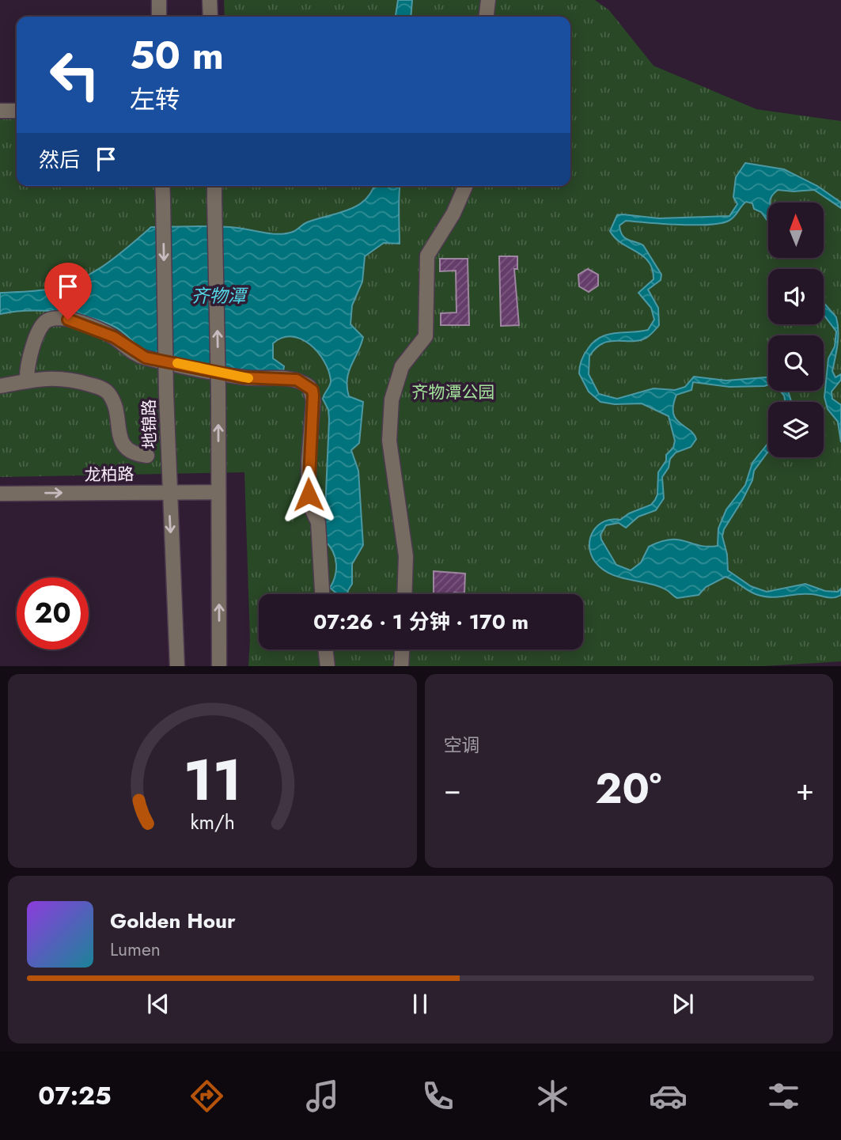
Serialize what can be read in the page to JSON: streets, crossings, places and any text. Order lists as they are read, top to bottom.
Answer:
{
  "streets": {
    "street": ["地锦路", "龙柏路"]
  },
  "crossings": [
    ["地锦路", "龙柏路"]
  ],
  "one_way": ["龙柏路"],
  "water": ["齐物潭"],
  "parks": ["齐物潭公园"],
  "north": "top",
  "page": {
    "turn": ["50 m", "左转"],
    "then": "然后",
    "limit": "20",
    "trip": "07:26 · 1 分钟 · 170 m",
    "tile": "空调",
    "heat": ["−", "20°", "+"],
    "song": ["Golden Hour", "Lumen"],
    "tabs": "07:25",
    "gauge": ["11", "km/h"]
  }
}
